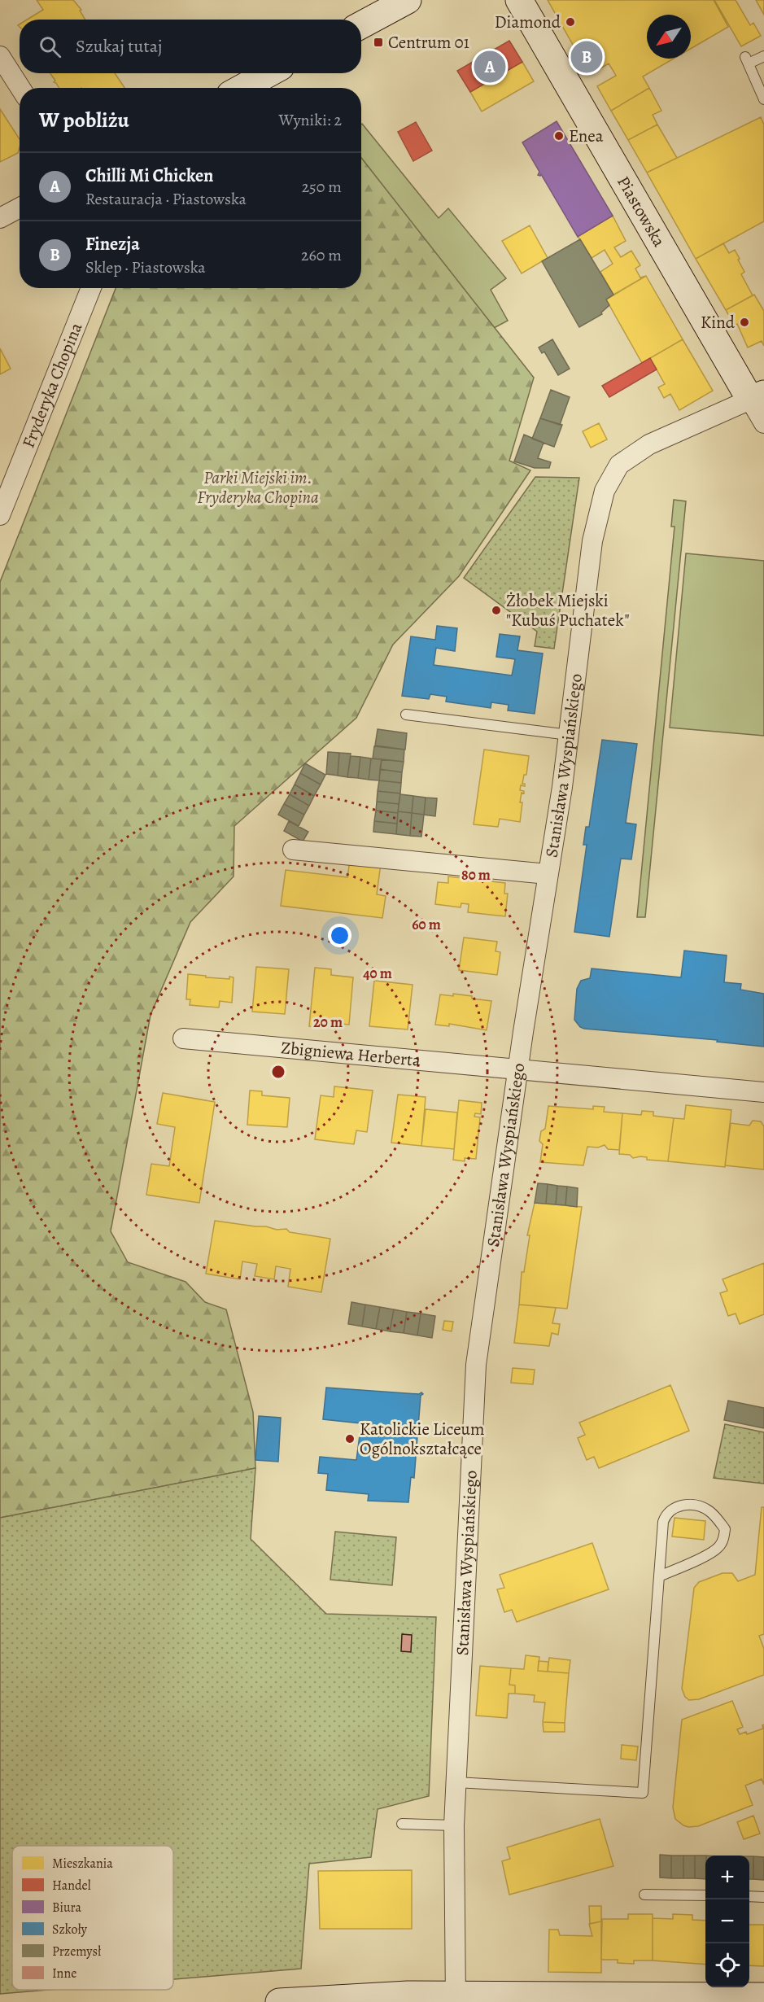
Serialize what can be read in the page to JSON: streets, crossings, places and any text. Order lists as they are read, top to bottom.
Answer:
{
  "streets": {
    "street": [
      "Piastowska",
      "Fryderyka Chopina",
      "Stanisława Wyspiańskiego",
      "Zbigniewa Herberta"
    ]
  },
  "crossings": [
    ["Piastowska", "Stanisława Wyspiańskiego"],
    ["Stanisława Wyspiańskiego", "Zbigniewa Herberta"]
  ],
  "parks": ["Parki Miejski im. Fryderyka Chopina"],
  "places": {
    "other": [
      "Diamond",
      "Enea",
      "Kind",
      "Żłobek Miejski \"Kubuś Puchatek\"",
      "Katolickie Liceum Ogólnokształcące"
    ],
    "transit": ["Centrum 01"]
  },
  "legend": [
    "Mieszkania",
    "Handel",
    "Biura",
    "Szkoły",
    "Przemysł",
    "Inne"
  ],
  "north": "bottom left",
  "page": {
    "search": "Szukaj tutaj",
    "pins": ["B", "A"],
    "heading": ["W pobliżu", "Wyniki: 2"],
    "list": [
      {
        "mark": "A",
        "name": "Chilli Mi Chicken",
        "note": "Restauracja · Piastowska",
        "value": "250 m"
      },
      {
        "mark": "B",
        "name": "Finezja",
        "note": "Sklep · Piastowska",
        "value": "260 m"
      }
    ],
    "map_buttons": ["+", "−"]
  },
  "rings": [
    "80 m",
    "60 m",
    "40 m",
    "20 m"
  ]
}
